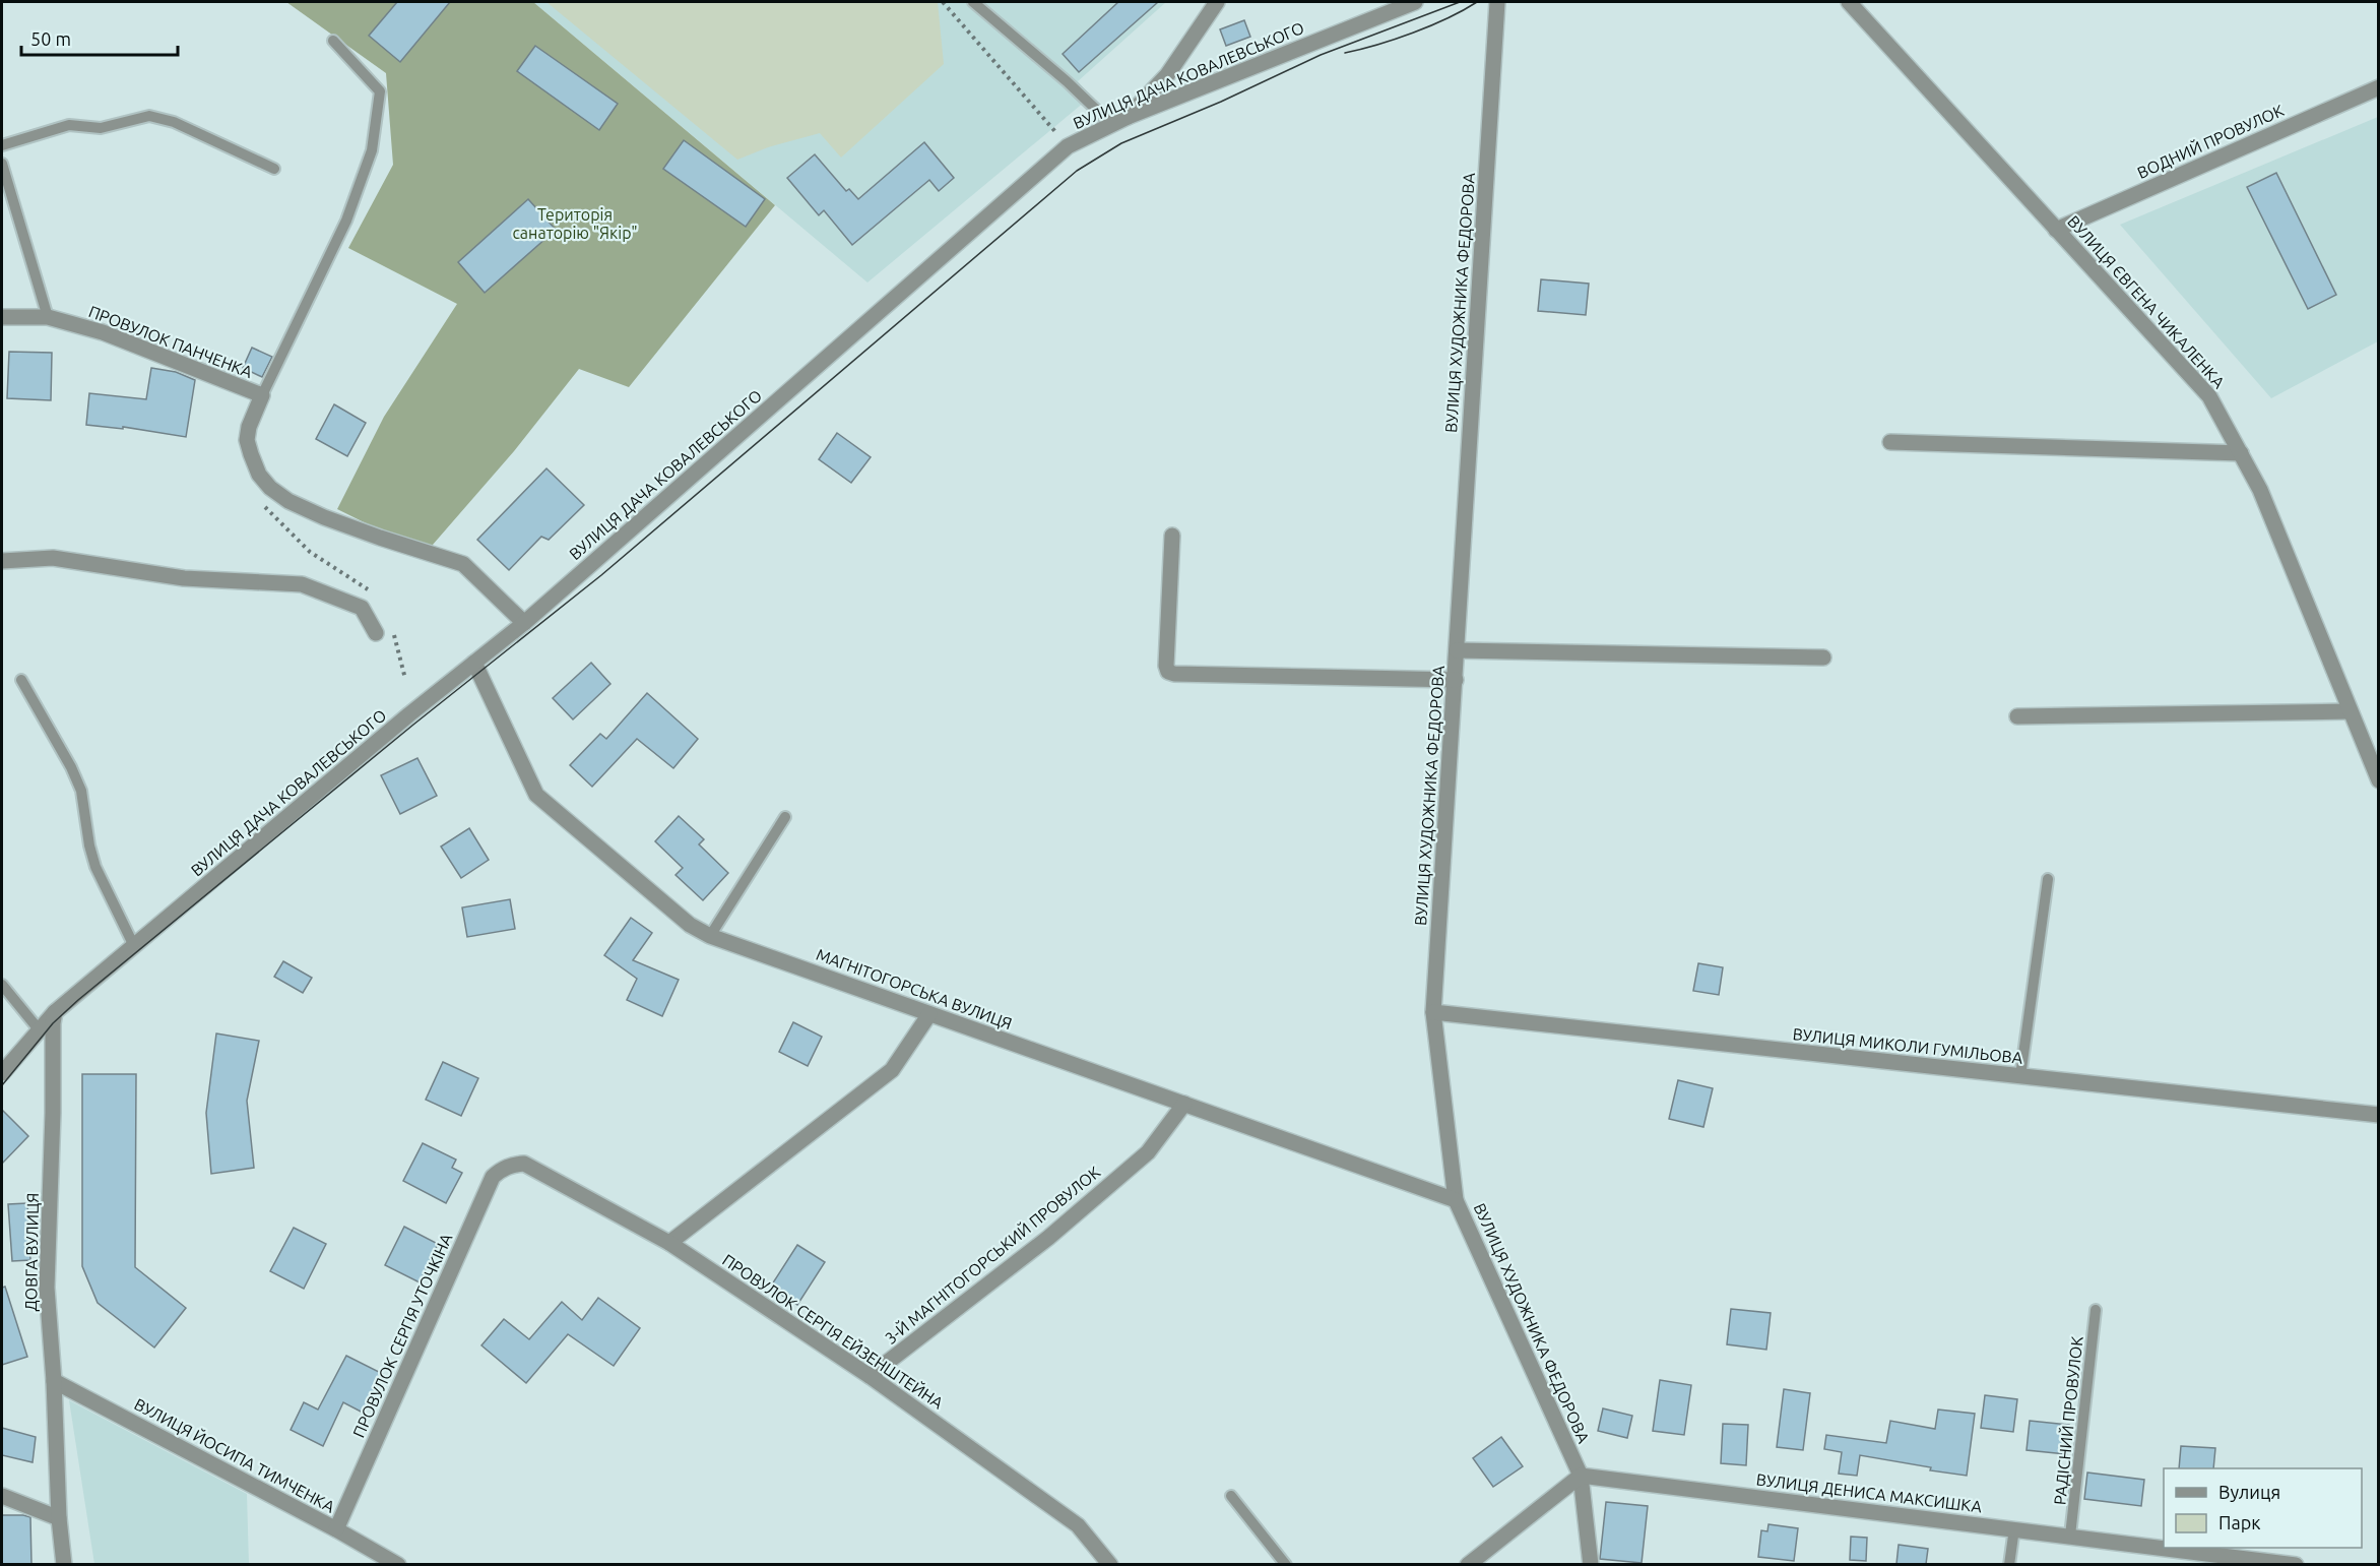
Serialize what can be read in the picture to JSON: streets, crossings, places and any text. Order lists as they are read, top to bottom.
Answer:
{
  "streets": {
    "street": [
      "ВУЛИЦЯ ДАЧА КОВАЛЕВСЬКОГО",
      "ВОДНИЙ ПРОВУЛОК",
      "ВУЛИЦЯ ЄВГЕНА ЧИКАЛЕНКА",
      "ВУЛИЦЯ ХУДОЖНИКА ФЕДОРОВА",
      "ПРОВУЛОК ПАНЧЕНКА",
      "МАГНІТОГОРСЬКА ВУЛИЦЯ",
      "ВУЛИЦЯ МИКОЛИ ГУМІЛЬОВА",
      "ДОВГА ВУЛИЦЯ",
      "3-Й МАГНІТОГОРСЬКИЙ ПРОВУЛОК",
      "ПРОВУЛОК СЕРГІЯ ЕЙЗЕНШТЕЙНА",
      "ПРОВУЛОК СЕРГІЯ УТОЧКІНА",
      "ВУЛИЦЯ ЙОСИПА ТИМЧЕНКА",
      "ВУЛИЦЯ ДЕНИСА МАКСИШКА"
    ],
    "lane": ["РАДІСНИЙ ПРОВУЛОК"]
  },
  "crossings": [
    ["ВУЛИЦЯ ДАЧА КОВАЛЕВСЬКОГО", "ПРОВУЛОК ПАНЧЕНКА"],
    ["ВУЛИЦЯ ДАЧА КОВАЛЕВСЬКОГО", "МАГНІТОГОРСЬКА ВУЛИЦЯ"],
    ["ВУЛИЦЯ ДАЧА КОВАЛЕВСЬКОГО", "ДОВГА ВУЛИЦЯ"],
    ["ВОДНИЙ ПРОВУЛОК", "ВУЛИЦЯ ЄВГЕНА ЧИКАЛЕНКА"],
    ["ВУЛИЦЯ ХУДОЖНИКА ФЕДОРОВА", "МАГНІТОГОРСЬКА ВУЛИЦЯ"],
    ["ВУЛИЦЯ ХУДОЖНИКА ФЕДОРОВА", "ВУЛИЦЯ МИКОЛИ ГУМІЛЬОВА"],
    ["ВУЛИЦЯ ХУДОЖНИКА ФЕДОРОВА", "ВУЛИЦЯ ДЕНИСА МАКСИШКА"],
    ["МАГНІТОГОРСЬКА ВУЛИЦЯ", "3-Й МАГНІТОГОРСЬКИЙ ПРОВУЛОК"],
    ["ДОВГА ВУЛИЦЯ", "ВУЛИЦЯ ЙОСИПА ТИМЧЕНКА"],
    ["3-Й МАГНІТОГОРСЬКИЙ ПРОВУЛОК", "ПРОВУЛОК СЕРГІЯ ЕЙЗЕНШТЕЙНА"],
    ["ПРОВУЛОК СЕРГІЯ ЕЙЗЕНШТЕЙНА", "ПРОВУЛОК СЕРГІЯ УТОЧКІНА"],
    ["ПРОВУЛОК СЕРГІЯ УТОЧКІНА", "ВУЛИЦЯ ЙОСИПА ТИМЧЕНКА"],
    ["РАДІСНИЙ ПРОВУЛОК", "ВУЛИЦЯ ДЕНИСА МАКСИШКА"]
  ],
  "parks": ["Територія санаторію \"Якір\""],
  "legend": ["Вулиця", "Парк"],
  "scale_bar": "50 m"
}
